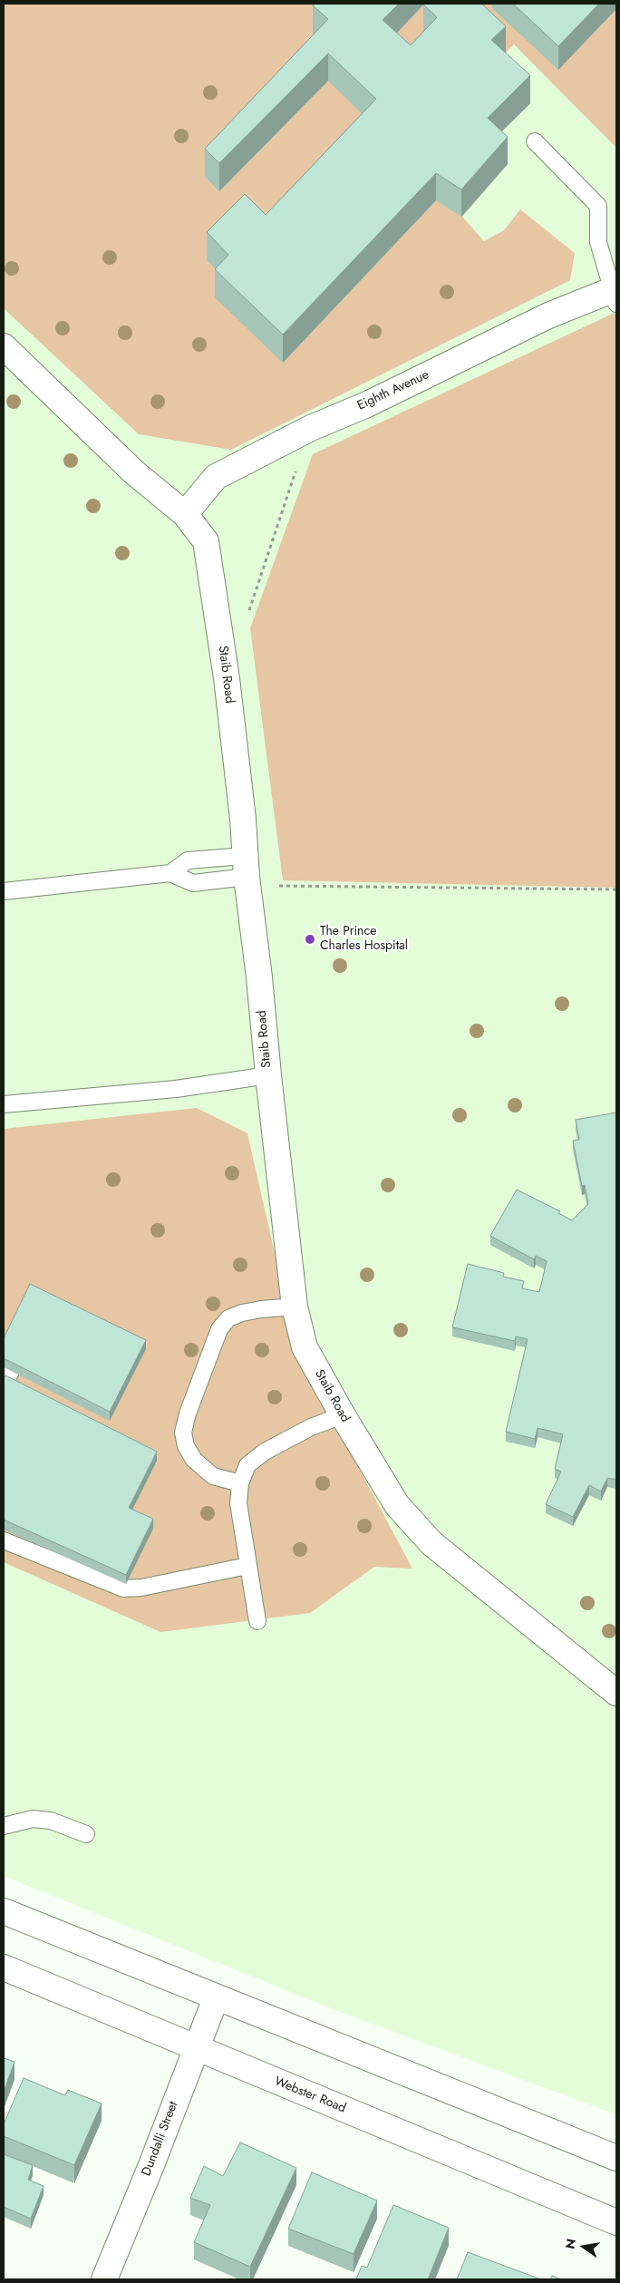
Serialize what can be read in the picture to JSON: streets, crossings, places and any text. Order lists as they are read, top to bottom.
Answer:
{
  "streets": {
    "street": [
      "Eighth Avenue",
      "Staib Road",
      "Webster Road",
      "Dundalli Street"
    ]
  },
  "crossings": [
    ["Eighth Avenue", "Staib Road"],
    ["Webster Road", "Dundalli Street"]
  ],
  "places": ["The Prince Charles Hospital"],
  "north": "left"
}
